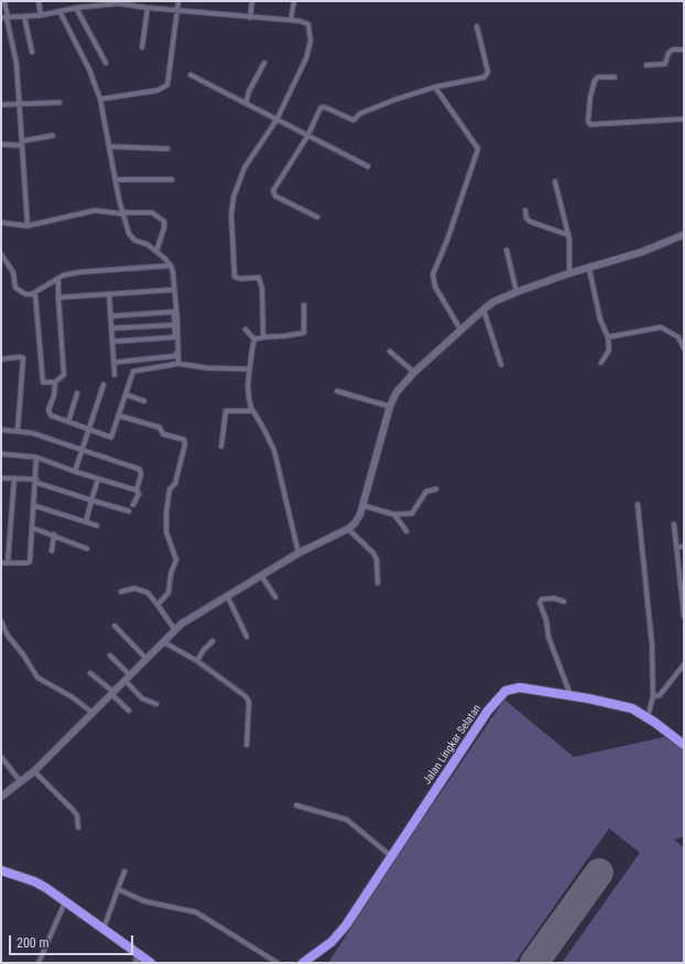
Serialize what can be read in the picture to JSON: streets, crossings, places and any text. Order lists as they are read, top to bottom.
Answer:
{
  "streets": {
    "highway": ["Jalan Lingkar Selatan"]
  },
  "scale_bar": "200 m"
}
